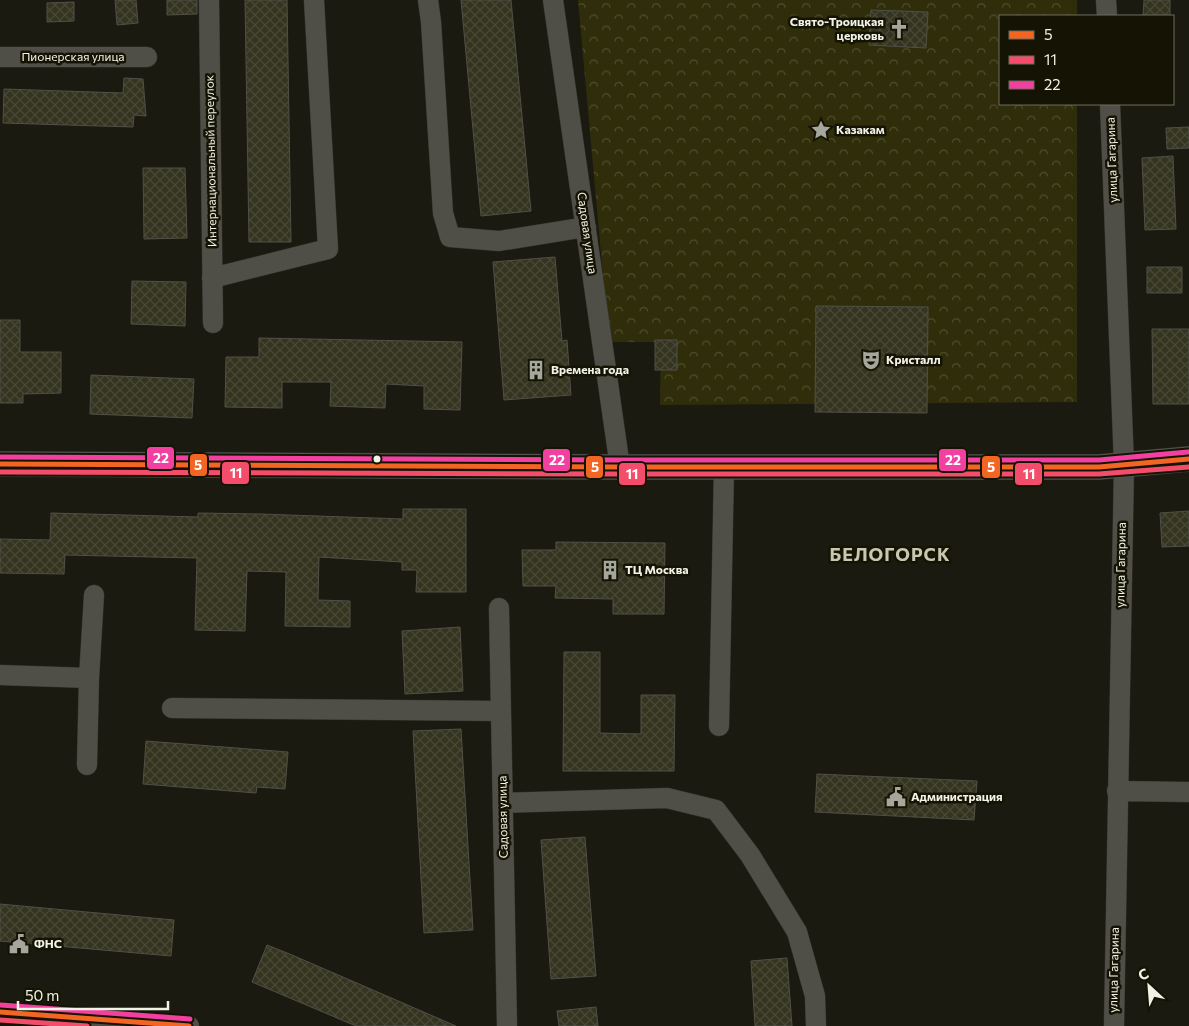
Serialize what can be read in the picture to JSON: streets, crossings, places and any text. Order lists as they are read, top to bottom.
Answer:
{
  "streets": {
    "street": [
      "Пионерская улица",
      "улица Гагарина",
      "Интернациональный переулок",
      "Садовая улица"
    ]
  },
  "districts": ["БЕЛОГОРСК"],
  "places": {
    "church": ["Свято-Троицкая церковь"],
    "place": ["Казакам"],
    "theatre": ["Кристалл"],
    "building": ["Времена года", "ТЦ Москва"],
    "public building": ["Администрация", "ФНС"]
  },
  "lines": ["transit line 22", "transit line 5", "transit line 11"],
  "legend": ["5", "11", "22"],
  "scale_bar": "50 m",
  "north": "top left"
}
